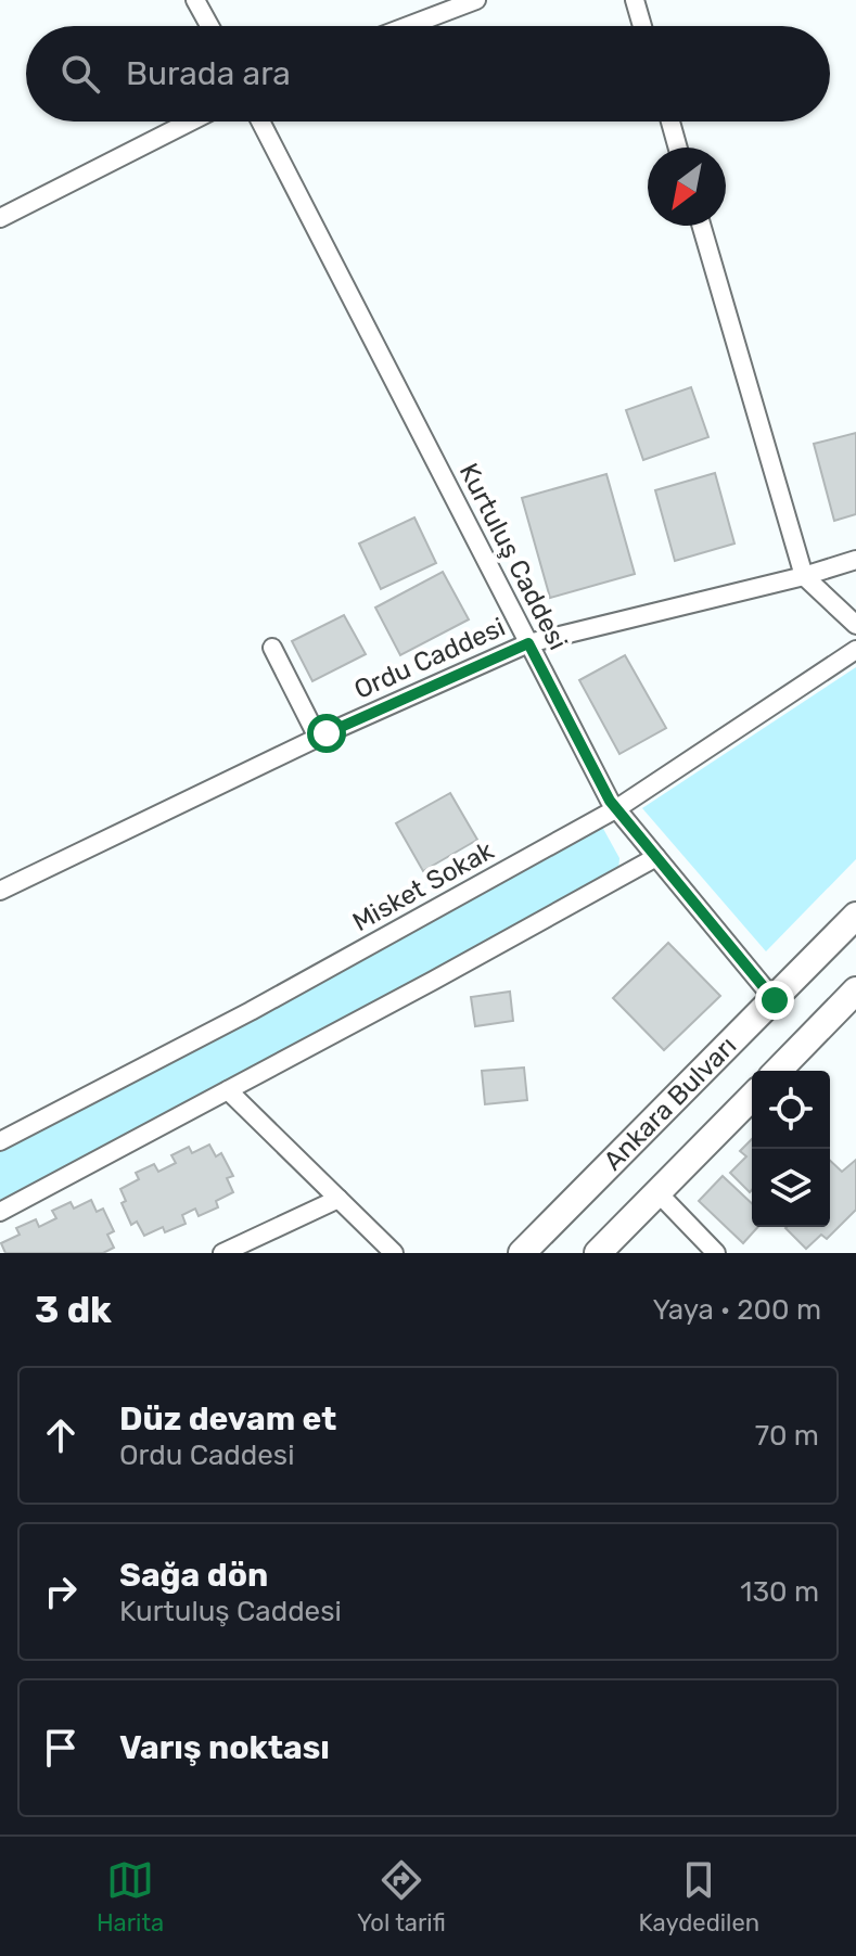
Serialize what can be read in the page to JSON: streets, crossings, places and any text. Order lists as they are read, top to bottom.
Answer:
{
  "streets": {
    "main road": ["Ankara Bulvarı"],
    "street": ["Kurtuluş Caddesi", "Ordu Caddesi", "Misket Sokak"]
  },
  "crossings": [
    ["Kurtuluş Caddesi", "Ordu Caddesi"],
    ["Kurtuluş Caddesi", "Misket Sokak"],
    ["Kurtuluş Caddesi", "Ankara Bulvarı"]
  ],
  "north": "bottom left",
  "page": {
    "search": "Burada ara",
    "heading": ["3 dk", "Yaya · 200 m"],
    "list": [
      ["Düz devam et", "Ordu Caddesi", "70 m"],
      ["Sağa dön", "Kurtuluş Caddesi", "130 m"],
      "Varış noktası"
    ],
    "nav": ["Harita", "Yol tarifi", "Kaydedilen"]
  }
}
